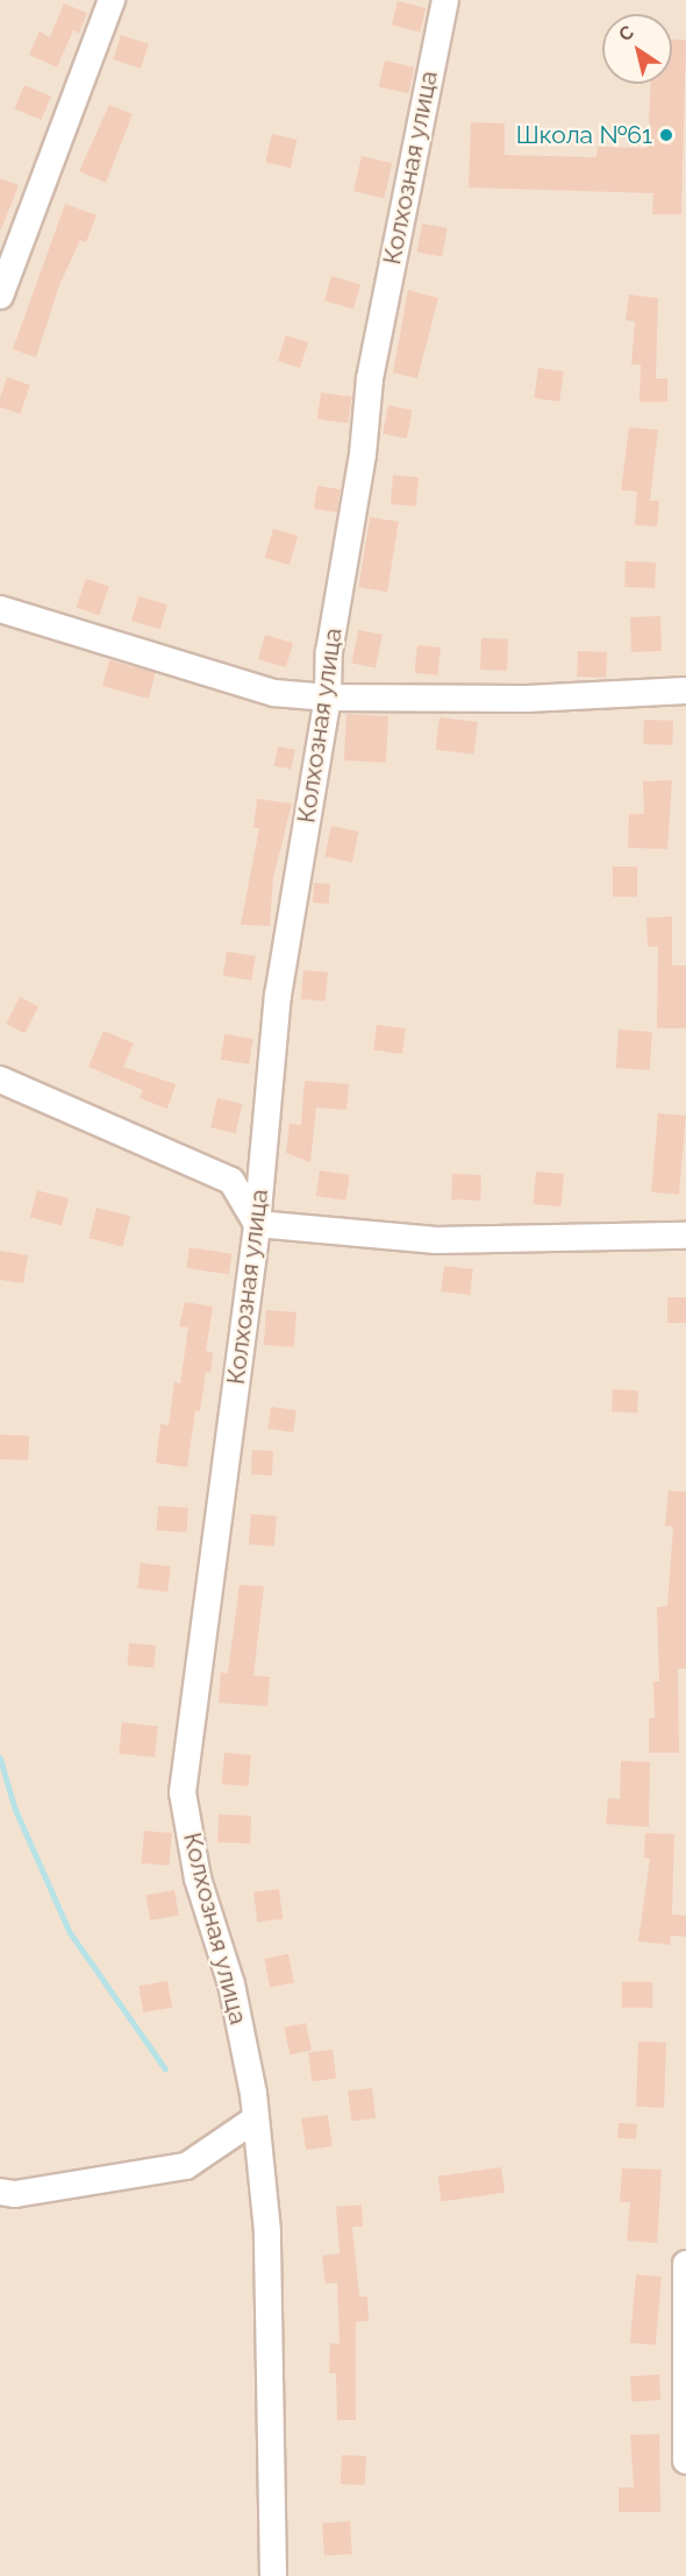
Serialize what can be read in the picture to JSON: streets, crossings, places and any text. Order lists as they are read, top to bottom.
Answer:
{
  "streets": {
    "street": ["Колхозная улица"]
  },
  "places": ["Школа №61"],
  "north": "top left"
}
